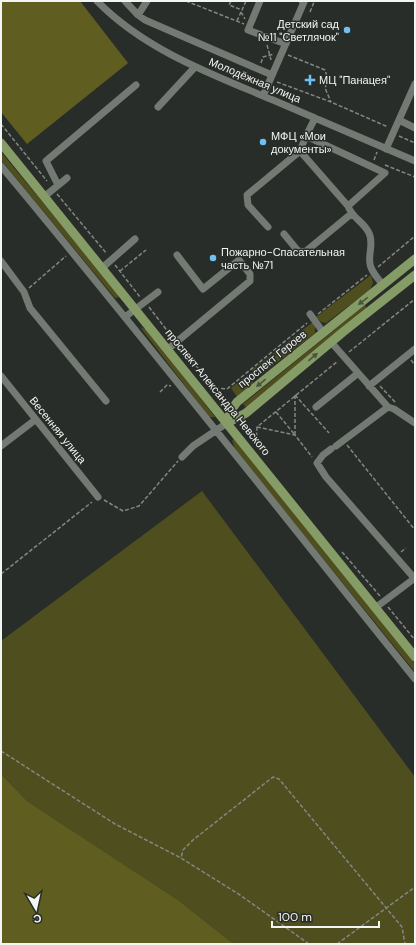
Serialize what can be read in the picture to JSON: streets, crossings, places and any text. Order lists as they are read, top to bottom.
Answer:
{
  "streets": {
    "main road": ["проспект Героев", "проспект Александра Невского"],
    "street": ["Молодёжная улица", "Весенняя улица"]
  },
  "crossings": [
    ["проспект Героев", "проспект Александра Невского"]
  ],
  "places": {
    "other": ["Детский сад №11 \"Светлячок\"", "МФЦ «Мои документы»", "Пожарно-Спасательная часть №71"],
    "health": ["МЦ \"Панацея\""]
  },
  "scale_bar": "100 m",
  "north": "bottom"
}
